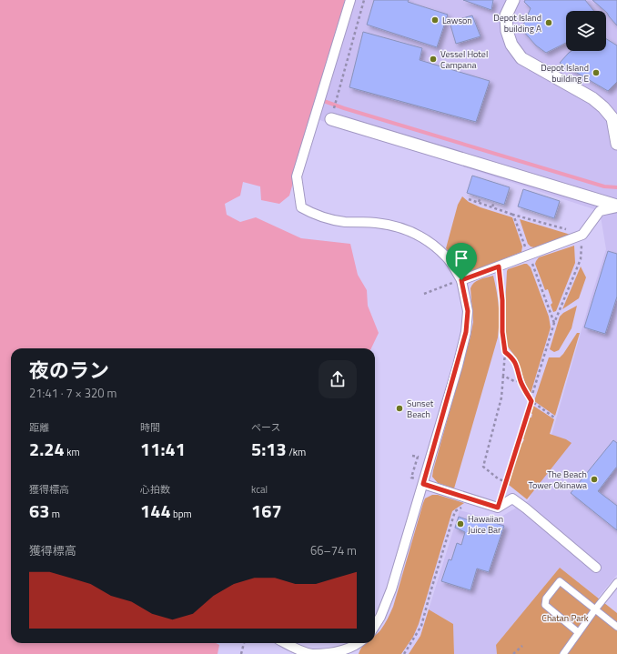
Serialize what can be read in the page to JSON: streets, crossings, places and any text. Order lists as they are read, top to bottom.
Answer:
{
  "parks": ["Chatan Park"],
  "places": [
    "Lawson",
    "Depot Island building A",
    "Vessel Hotel Campana",
    "Depot Island building E",
    "Sunset Beach",
    "The Beach Tower Okinawa",
    "Hawaiian Juice Bar"
  ],
  "page": {
    "heading": ["夜のラン", "21:41 · 7 × 320 m"],
    "stats": [
      ["距離", "2.24 km"],
      ["時間", "11:41"],
      ["ペース", "5:13 /km"],
      ["獲得標高", "63 m"],
      ["心拍数", "144 bpm"],
      ["kcal", "167"]
    ],
    "chart": ["獲得標高", "66–74 m"]
  }
}
